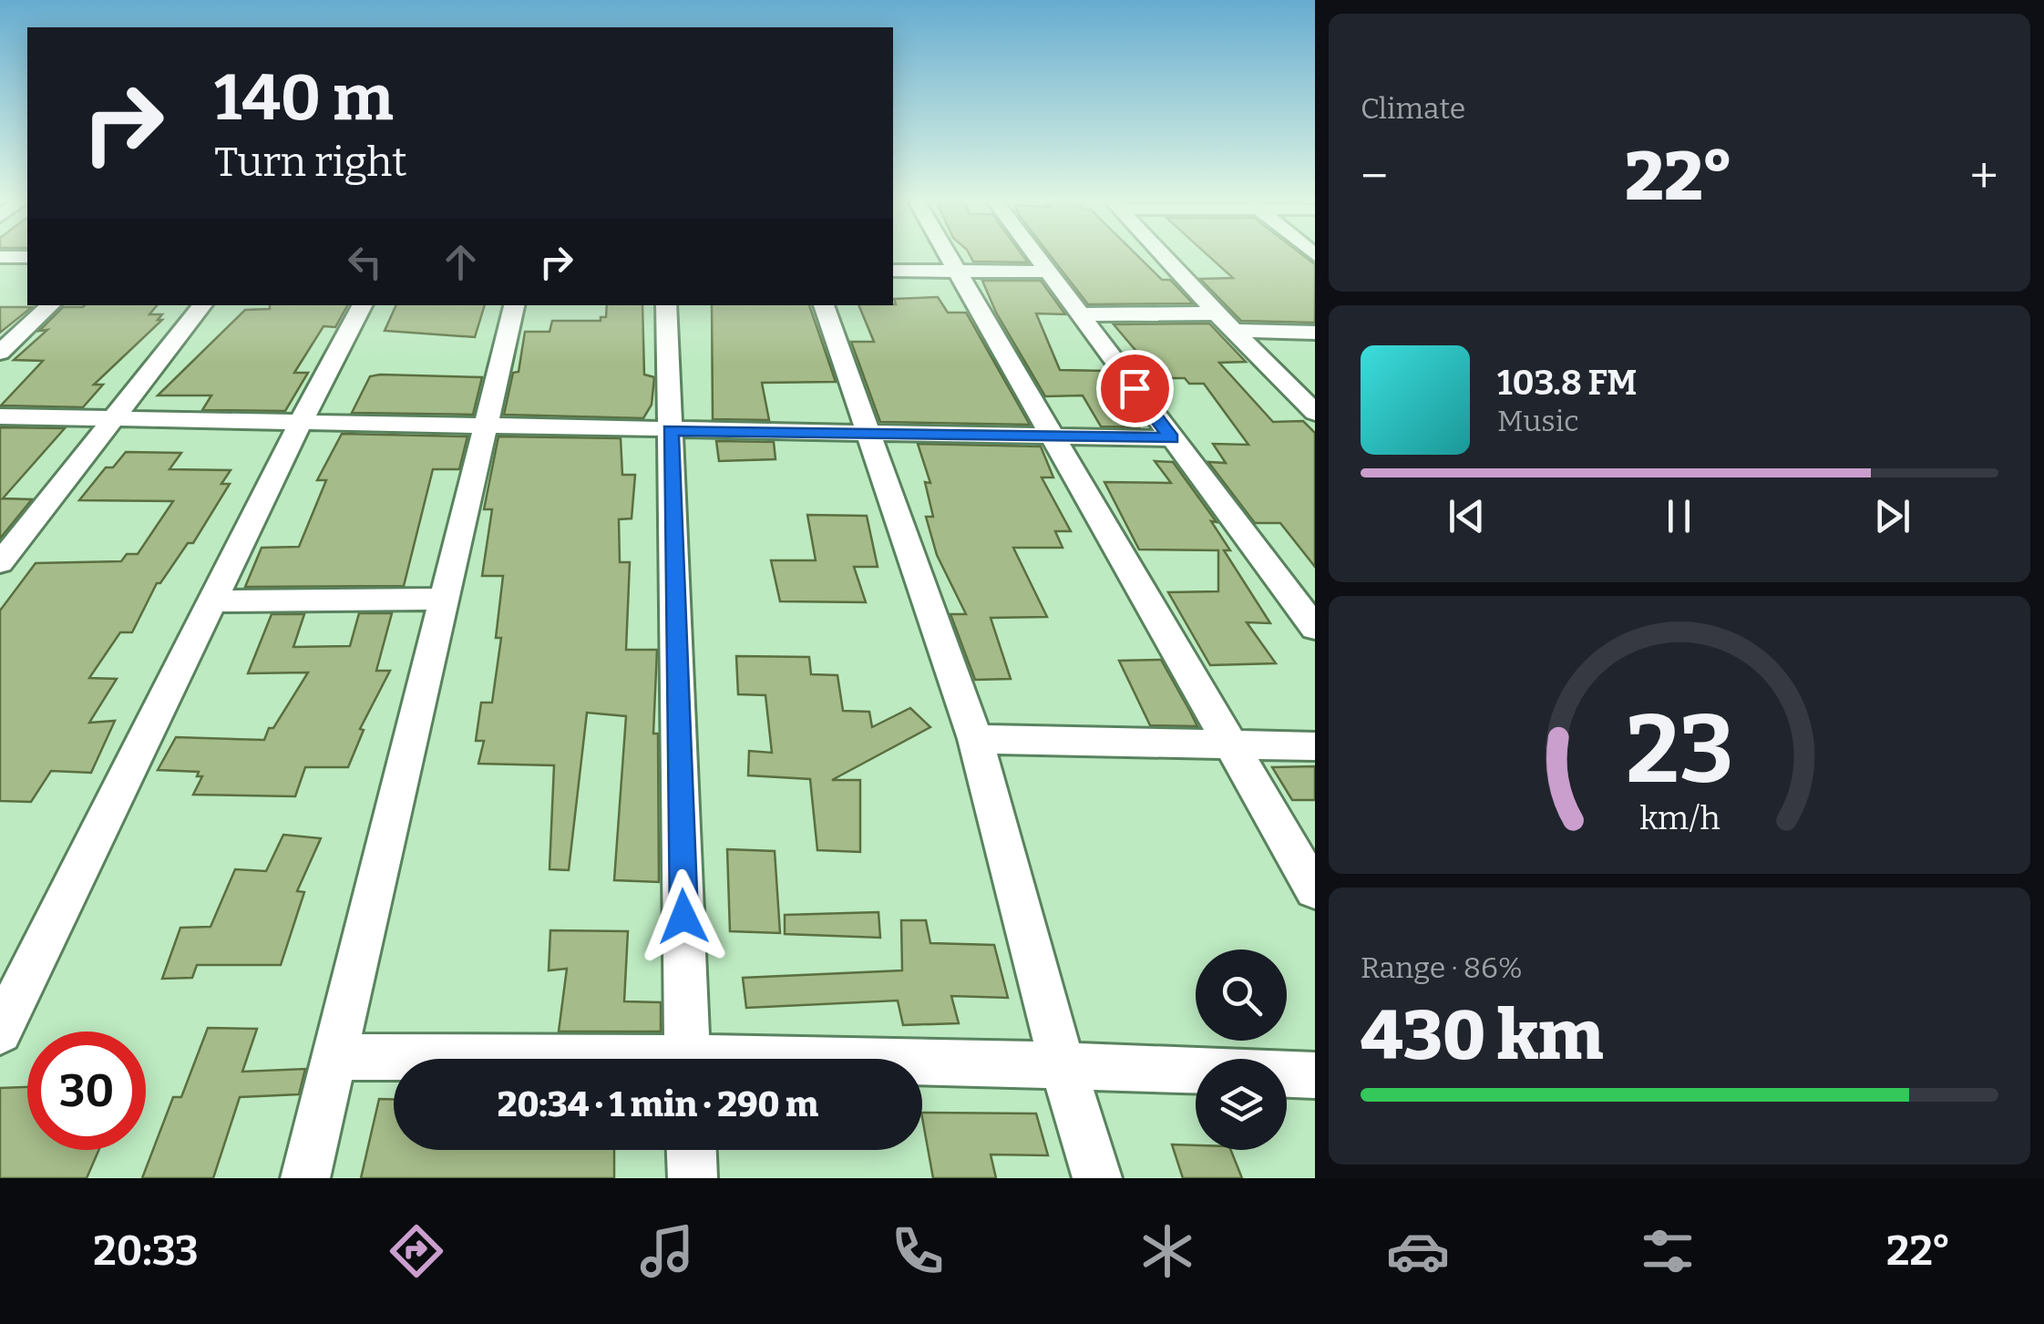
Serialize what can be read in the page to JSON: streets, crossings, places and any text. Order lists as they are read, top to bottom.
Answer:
{
  "page": {
    "tile": [
      "Climate",
      ["Range · 86%", "430 km"]
    ],
    "turn": ["140 m", "Turn right"],
    "heat": ["−", "22°", "+"],
    "song": ["103.8 FM", "Music"],
    "limit": "30",
    "trip": "20:34 · 1 min · 290 m",
    "tabs": ["20:33", "22°"],
    "gauge": ["23", "km/h"]
  }
}
